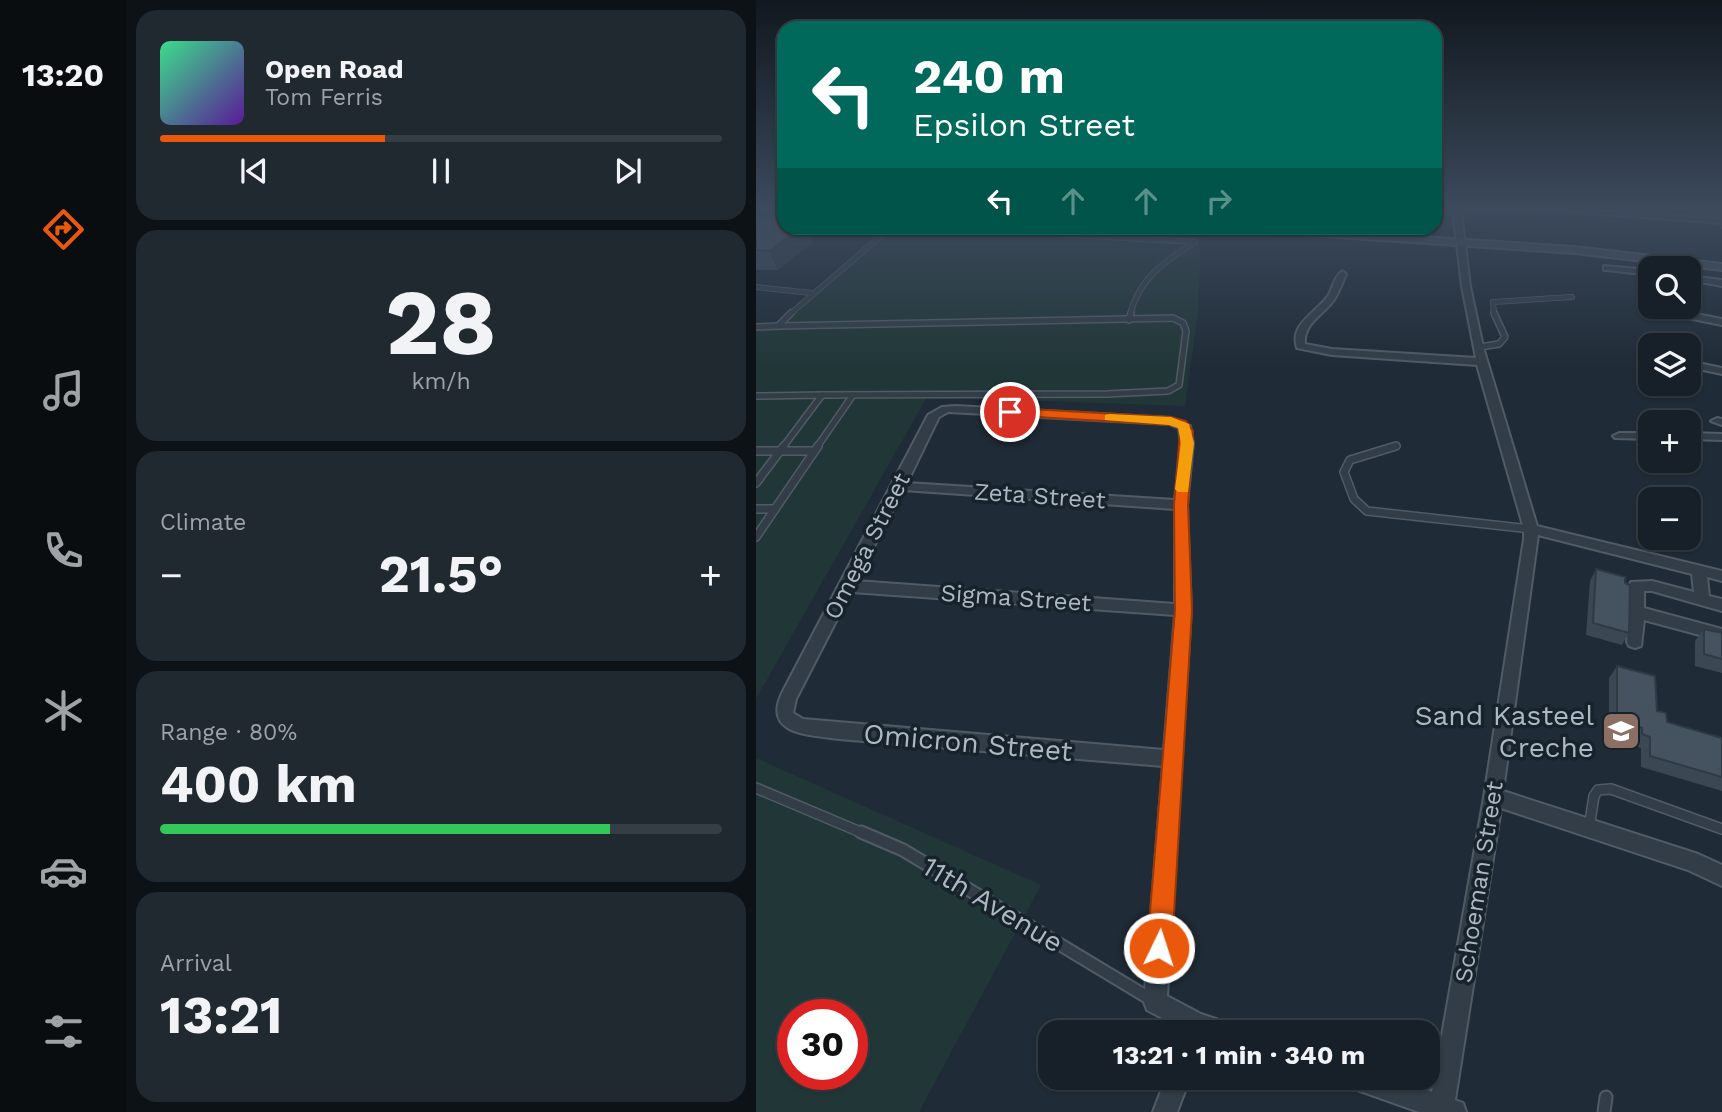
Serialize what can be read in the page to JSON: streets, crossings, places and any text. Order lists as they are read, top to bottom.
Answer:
{
  "streets": {
    "street": [
      "Zeta Street",
      "Omega Street",
      "Sigma Street",
      "Omicron Street",
      "Schoeman Street",
      "11th Avenue"
    ]
  },
  "crossings": [
    ["Zeta Street", "Omega Street"],
    ["Omega Street", "Sigma Street"],
    ["Omega Street", "Omicron Street"]
  ],
  "places": {
    "school or university": ["Sand Kasteel Creche"]
  },
  "page": {
    "tabs": "13:20",
    "turn": ["240 m", "Epsilon Street"],
    "song": ["Open Road", "Tom Ferris"],
    "tile": [
      ["28", "km/h"],
      "Climate",
      ["Range · 80%", "400 km"],
      ["Arrival", "13:21"]
    ],
    "map_buttons": ["+", "−"],
    "heat": ["−", "21.5°", "+"],
    "limit": "30",
    "trip": "13:21 · 1 min · 340 m"
  }
}
